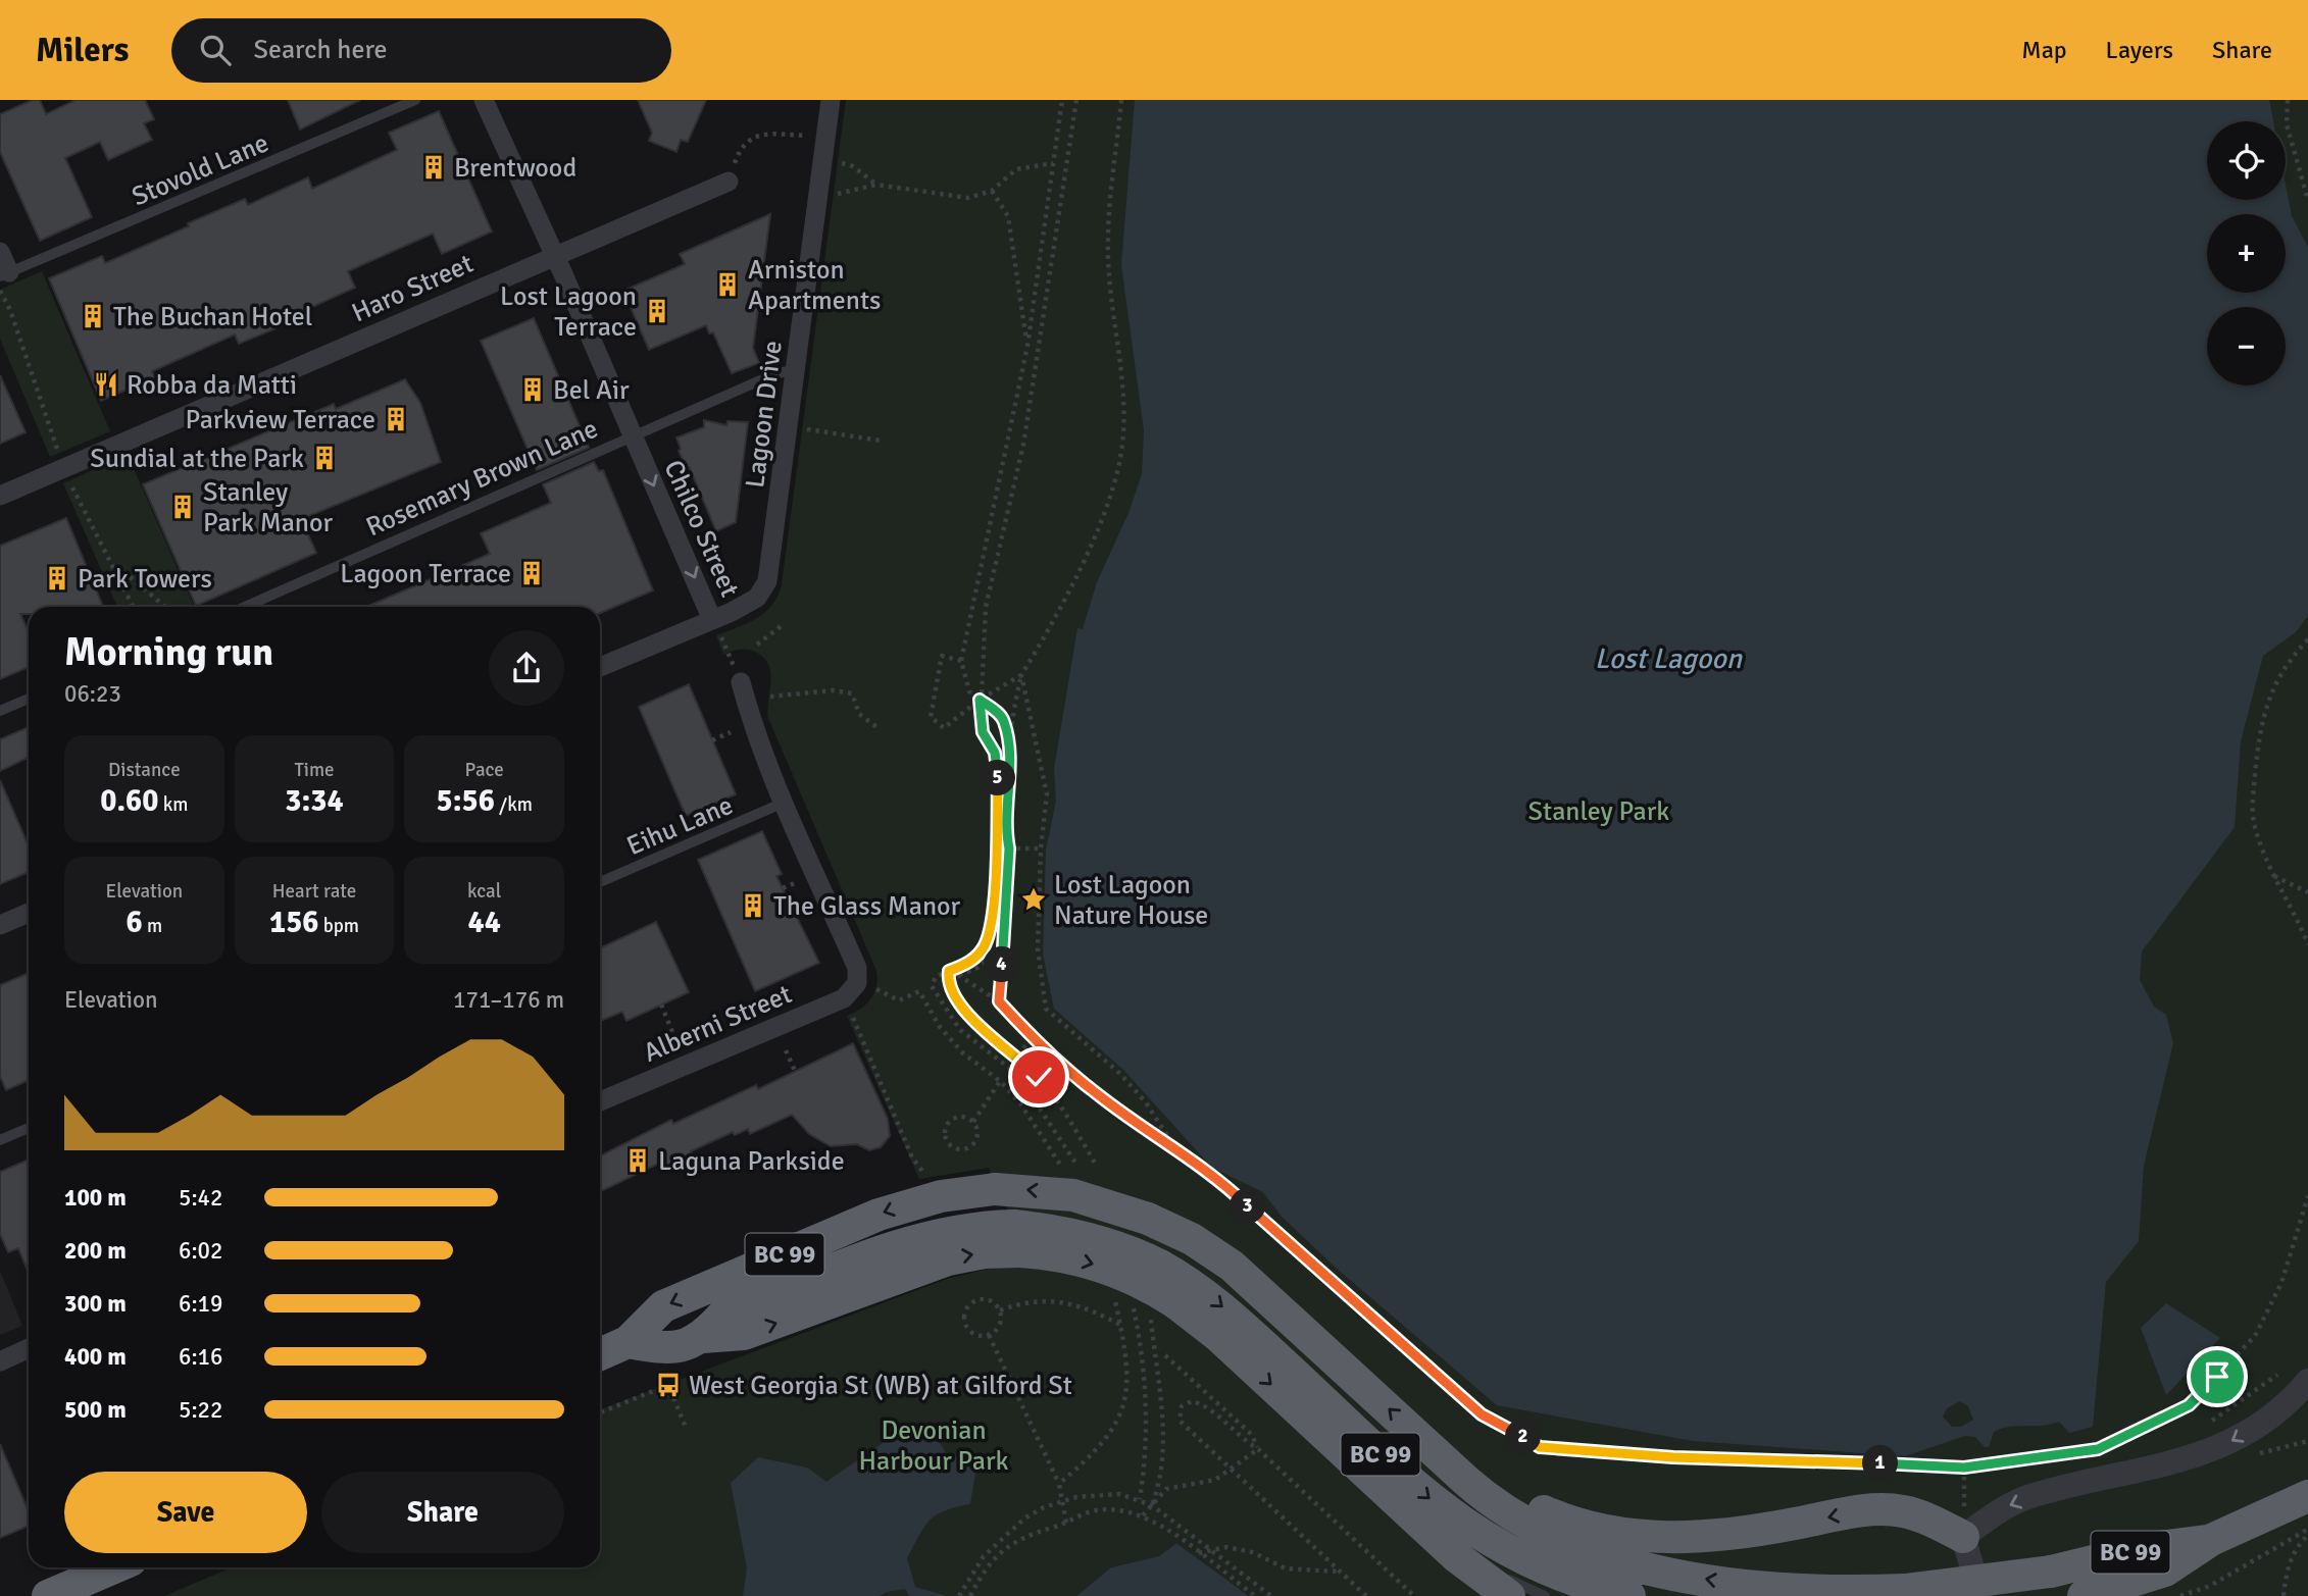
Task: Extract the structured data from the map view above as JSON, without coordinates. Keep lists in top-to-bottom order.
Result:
{
  "streets": {
    "highway": ["BC 99"],
    "street": [
      "Haro Street",
      "Lagoon Drive",
      "Chilco Street",
      "Alberni Street"
    ],
    "lane": ["Stovold Lane", "Rosemary Brown Lane", "Eihu Lane"]
  },
  "crossings": [
    ["Haro Street", "Chilco Street"],
    ["Lagoon Drive", "Rosemary Brown Lane"],
    ["Lagoon Drive", "Chilco Street"],
    ["Rosemary Brown Lane", "Chilco Street"],
    ["Eihu Lane", "Alberni Street"]
  ],
  "water": ["Lost Lagoon"],
  "parks": ["Stanley Park", "Devonian Harbour Park"],
  "places": {
    "building": [
      "Brentwood",
      "Arniston Apartments",
      "Lost Lagoon Terrace",
      "The Buchan Hotel",
      "Bel Air",
      "Parkview Terrace",
      "Sundial at the Park",
      "Stanley Park Manor",
      "Lagoon Terrace",
      "Park Towers",
      "The Glass Manor",
      "Laguna Parkside"
    ],
    "restaurant": ["Robba da Matti"],
    "place": ["Lost Lagoon Nature House"],
    "bus stop": ["West Georgia St (WB) at Gilford St"]
  },
  "page": {
    "header": "Milers",
    "search": "Search here",
    "nav": ["Map", "Layers", "Share"],
    "map_buttons": ["+", "−"],
    "heading": ["Morning run", "06:23"],
    "stats": [
      ["Distance", "0.60 km"],
      ["Time", "3:34"],
      ["Pace", "5:56 /km"],
      ["Elevation", "6 m"],
      ["Heart rate", "156 bpm"],
      ["kcal", "44"]
    ],
    "pins": [
      "5",
      "4",
      "3",
      "2",
      "1"
    ],
    "chart": ["Elevation", "171–176 m"],
    "list": [
      {
        "name": "100 m",
        "note": "5:42"
      },
      {
        "name": "200 m",
        "note": "6:02"
      },
      {
        "name": "300 m",
        "note": "6:19"
      },
      {
        "name": "400 m",
        "note": "6:16"
      },
      {
        "name": "500 m",
        "note": "5:22"
      }
    ],
    "buttons": ["Save", "Share"]
  }
}
